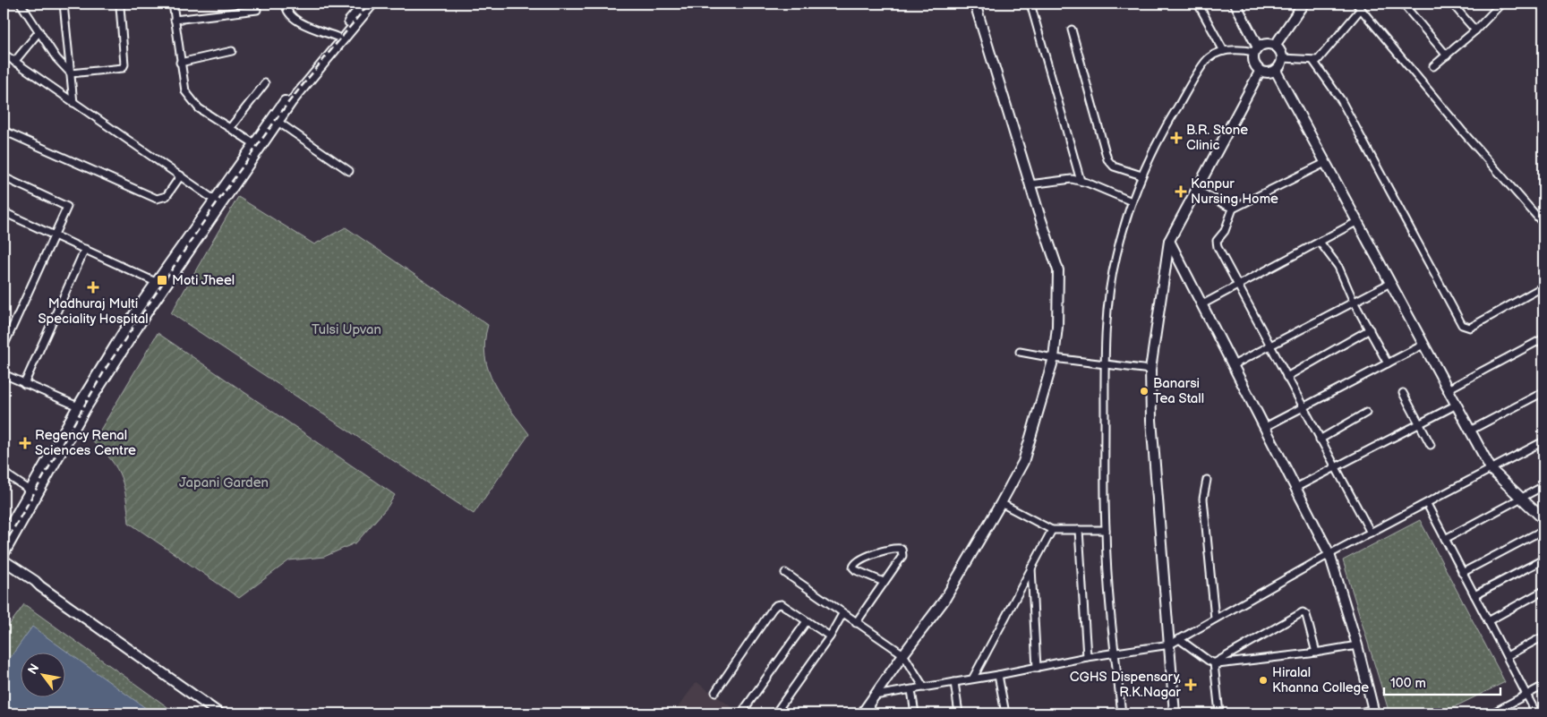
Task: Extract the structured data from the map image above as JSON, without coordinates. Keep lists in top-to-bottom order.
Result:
{
  "parks": ["Tulsi Upvan", "Japani Garden"],
  "places": {
    "health": [
      "B.R. Stone Clinic",
      "Kanpur Nursing Home",
      "Madhuraj Multi Speciality Hospital",
      "Regency Renal Sciences Centre",
      "CGHS Dispensary, R.K.Nagar"
    ],
    "transit": ["Moti Jheel"],
    "other": ["Banarsi Tea Stall", "Hiralal Khanna College"]
  },
  "scale_bar": "100 m",
  "north": "top left"
}
